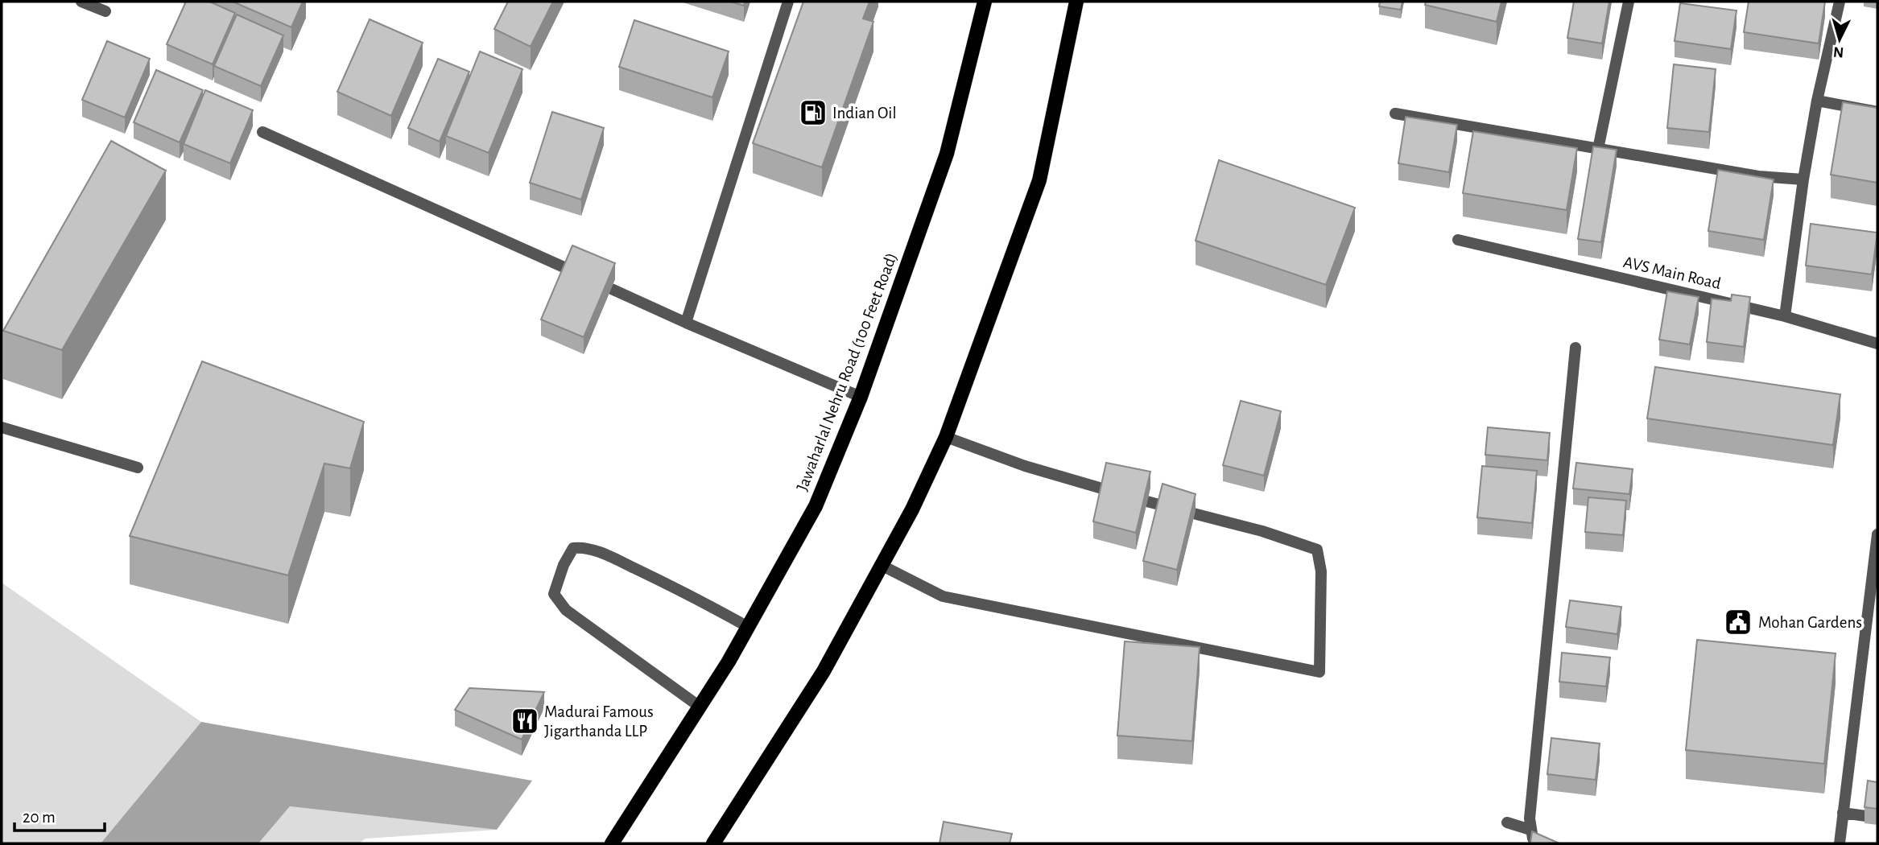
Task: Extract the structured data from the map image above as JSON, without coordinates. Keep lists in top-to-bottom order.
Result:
{
  "streets": {
    "main road": ["Jawaharlal Nehru Road (100 Feet Road)"],
    "street": ["AVS Main Road"]
  },
  "places": {
    "fuel station": ["Indian Oil"],
    "public building": ["Mohan Gardens"],
    "restaurant": ["Madurai Famous Jigarthanda LLP"]
  },
  "scale_bar": "20 m",
  "north": "bottom"
}
